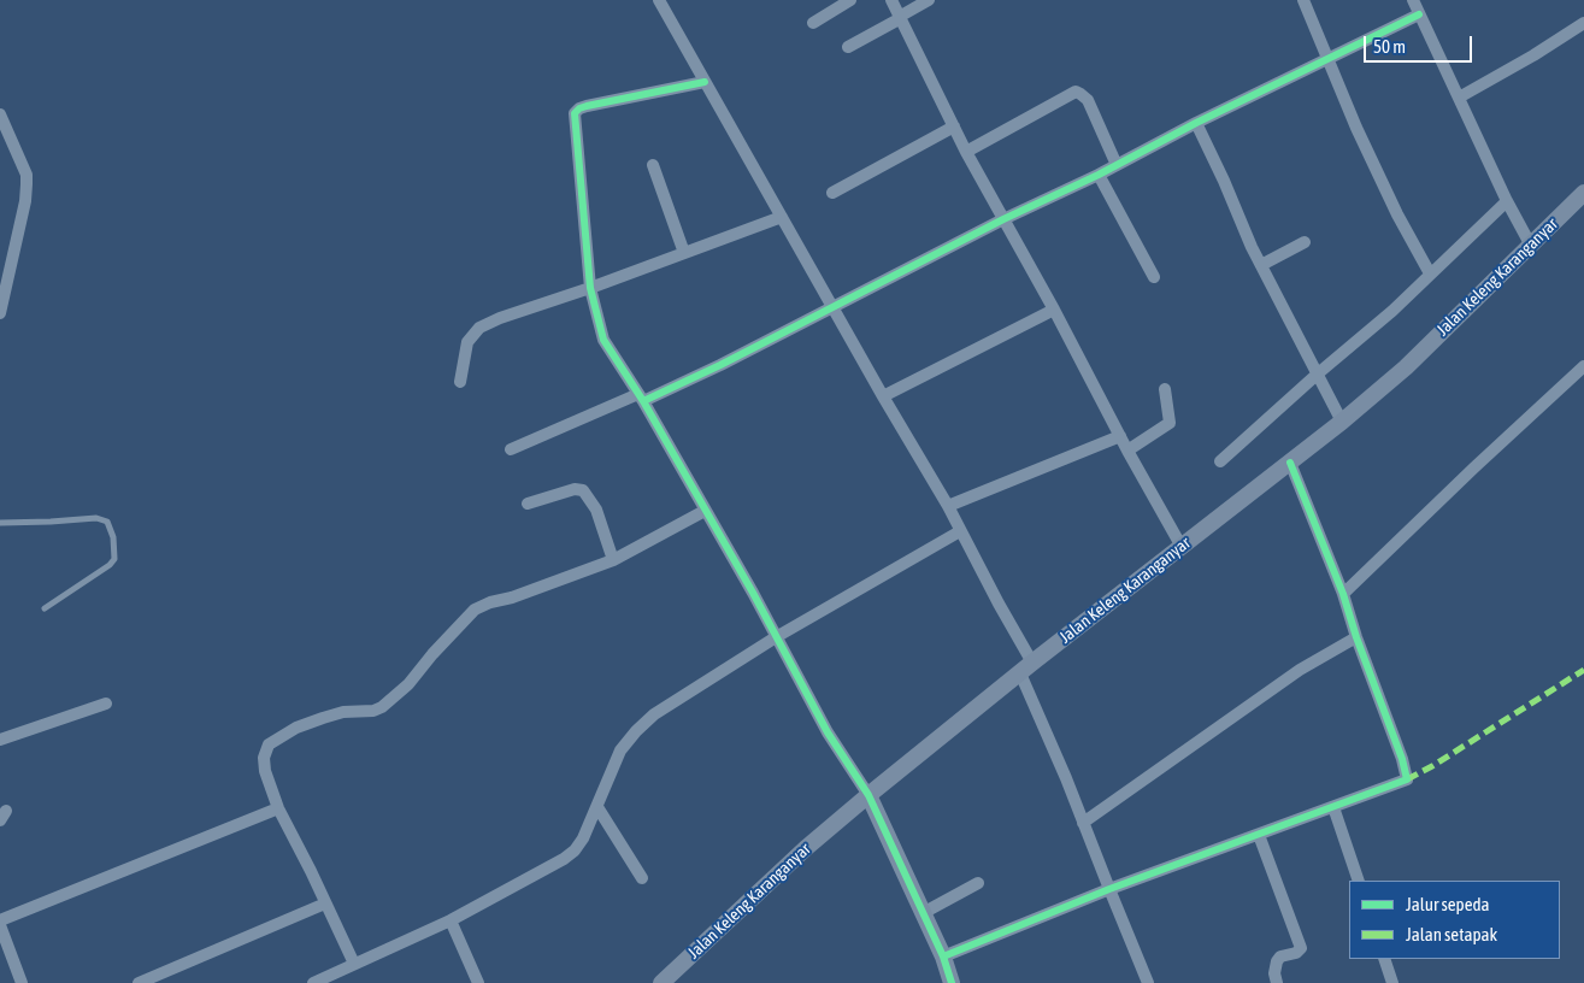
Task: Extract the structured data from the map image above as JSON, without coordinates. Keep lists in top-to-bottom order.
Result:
{
  "streets": {
    "main road": ["Jalan Keleng Karanganyar"]
  },
  "legend": ["Jalur sepeda", "Jalan setapak"],
  "scale_bar": "50 m"
}
